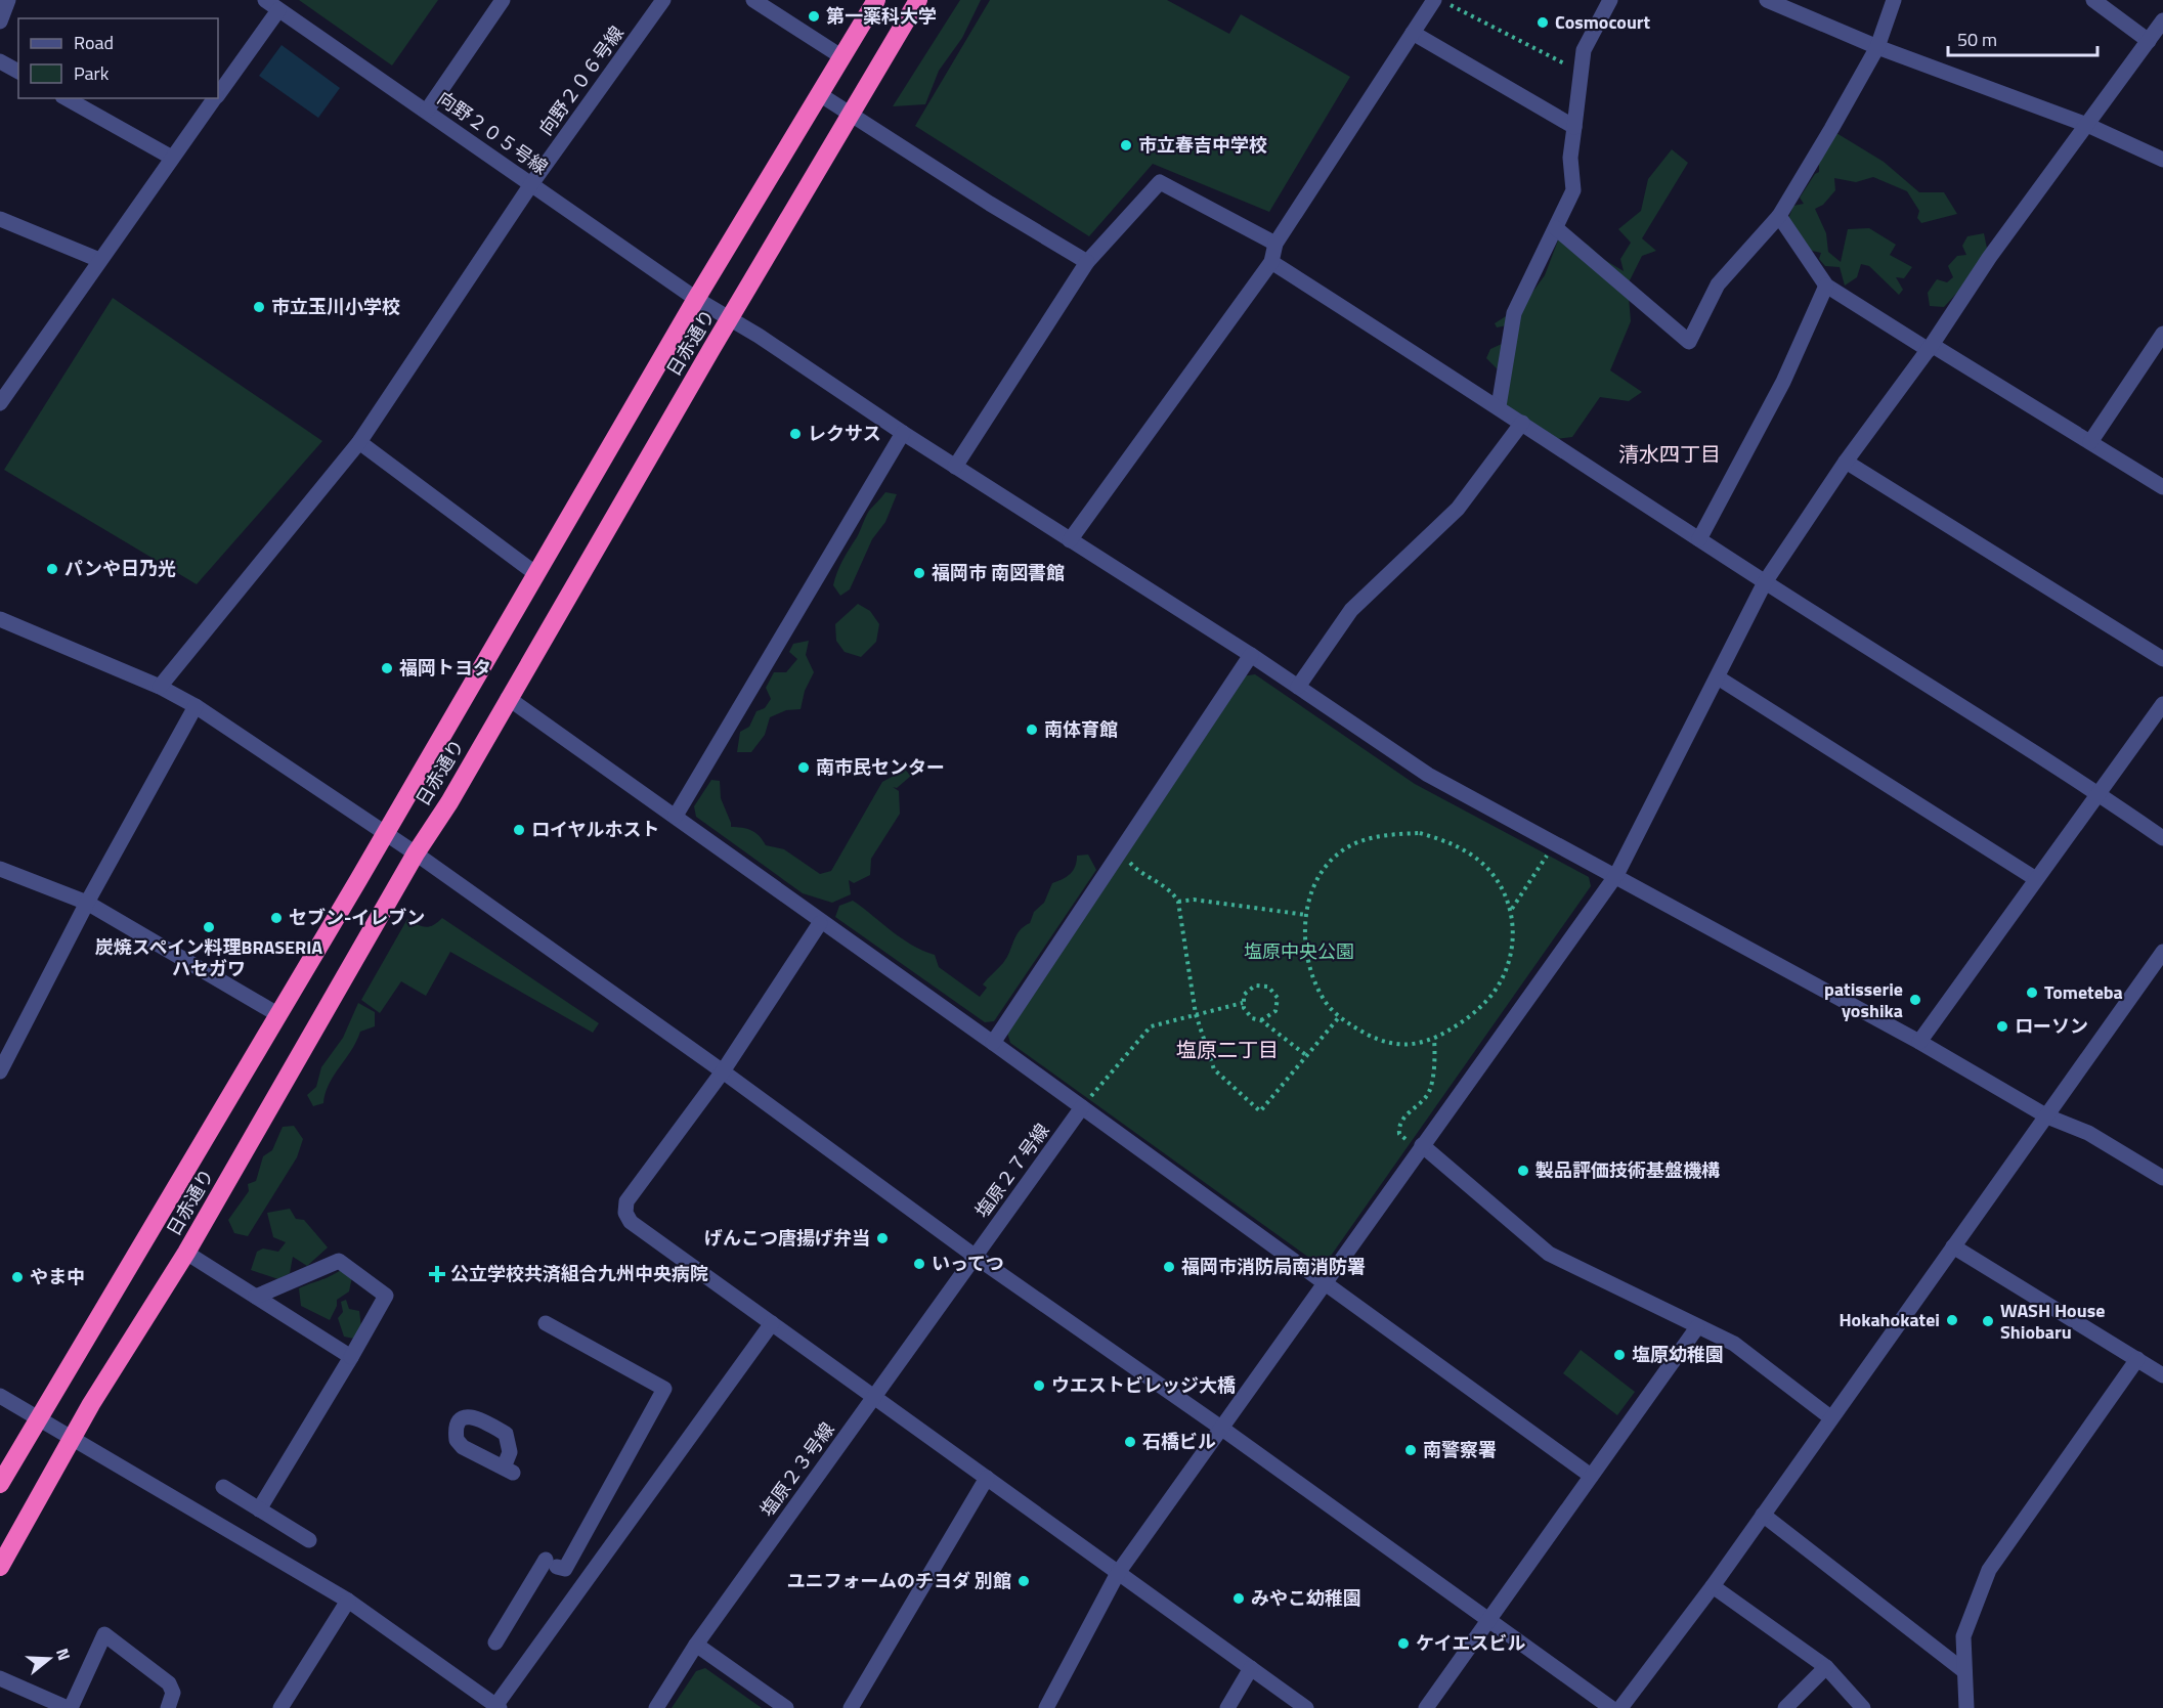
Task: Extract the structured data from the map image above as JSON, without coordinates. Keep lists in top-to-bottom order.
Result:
{
  "streets": {
    "highway": ["日赤通り"],
    "street": [
      "向野２０６号線",
      "向野２０５号線",
      "塩原２７号線",
      "塩原２３号線"
    ]
  },
  "crossings": [
    ["向野２０６号線", "向野２０５号線"],
    ["向野２０５号線", "日赤通り"],
    ["塩原２７号線", "塩原２３号線"]
  ],
  "districts": ["清水四丁目", "塩原二丁目"],
  "parks": ["塩原中央公園"],
  "places": {
    "other": [
      "第一薬科大学",
      "Cosmocourt",
      "市立春吉中学校",
      "市立玉川小学校",
      "レクサス",
      "パンや日乃光",
      "福岡市 南図書館",
      "福岡トヨタ",
      "南体育館",
      "南市民センター",
      "ロイヤルホスト",
      "セブン-イレブン",
      "炭焼スペイン料理BRASERIA ハセガワ",
      "Tometeba",
      "patisserie yoshika",
      "ローソン",
      "製品評価技術基盤機構",
      "げんこつ唐揚げ弁当",
      "いってつ",
      "福岡市消防局南消防署",
      "やま中",
      "Hokahokatei",
      "WASH House Shiobaru",
      "塩原幼稚園",
      "ウエストビレッジ大橋",
      "石橋ビル",
      "南警察署",
      "ユニフォームのチヨダ 別館",
      "みやこ幼稚園",
      "ケイエスビル"
    ],
    "health": ["公立学校共済組合九州中央病院"]
  },
  "legend": ["Road", "Park"],
  "scale_bar": "50 m",
  "north": "right"
}
